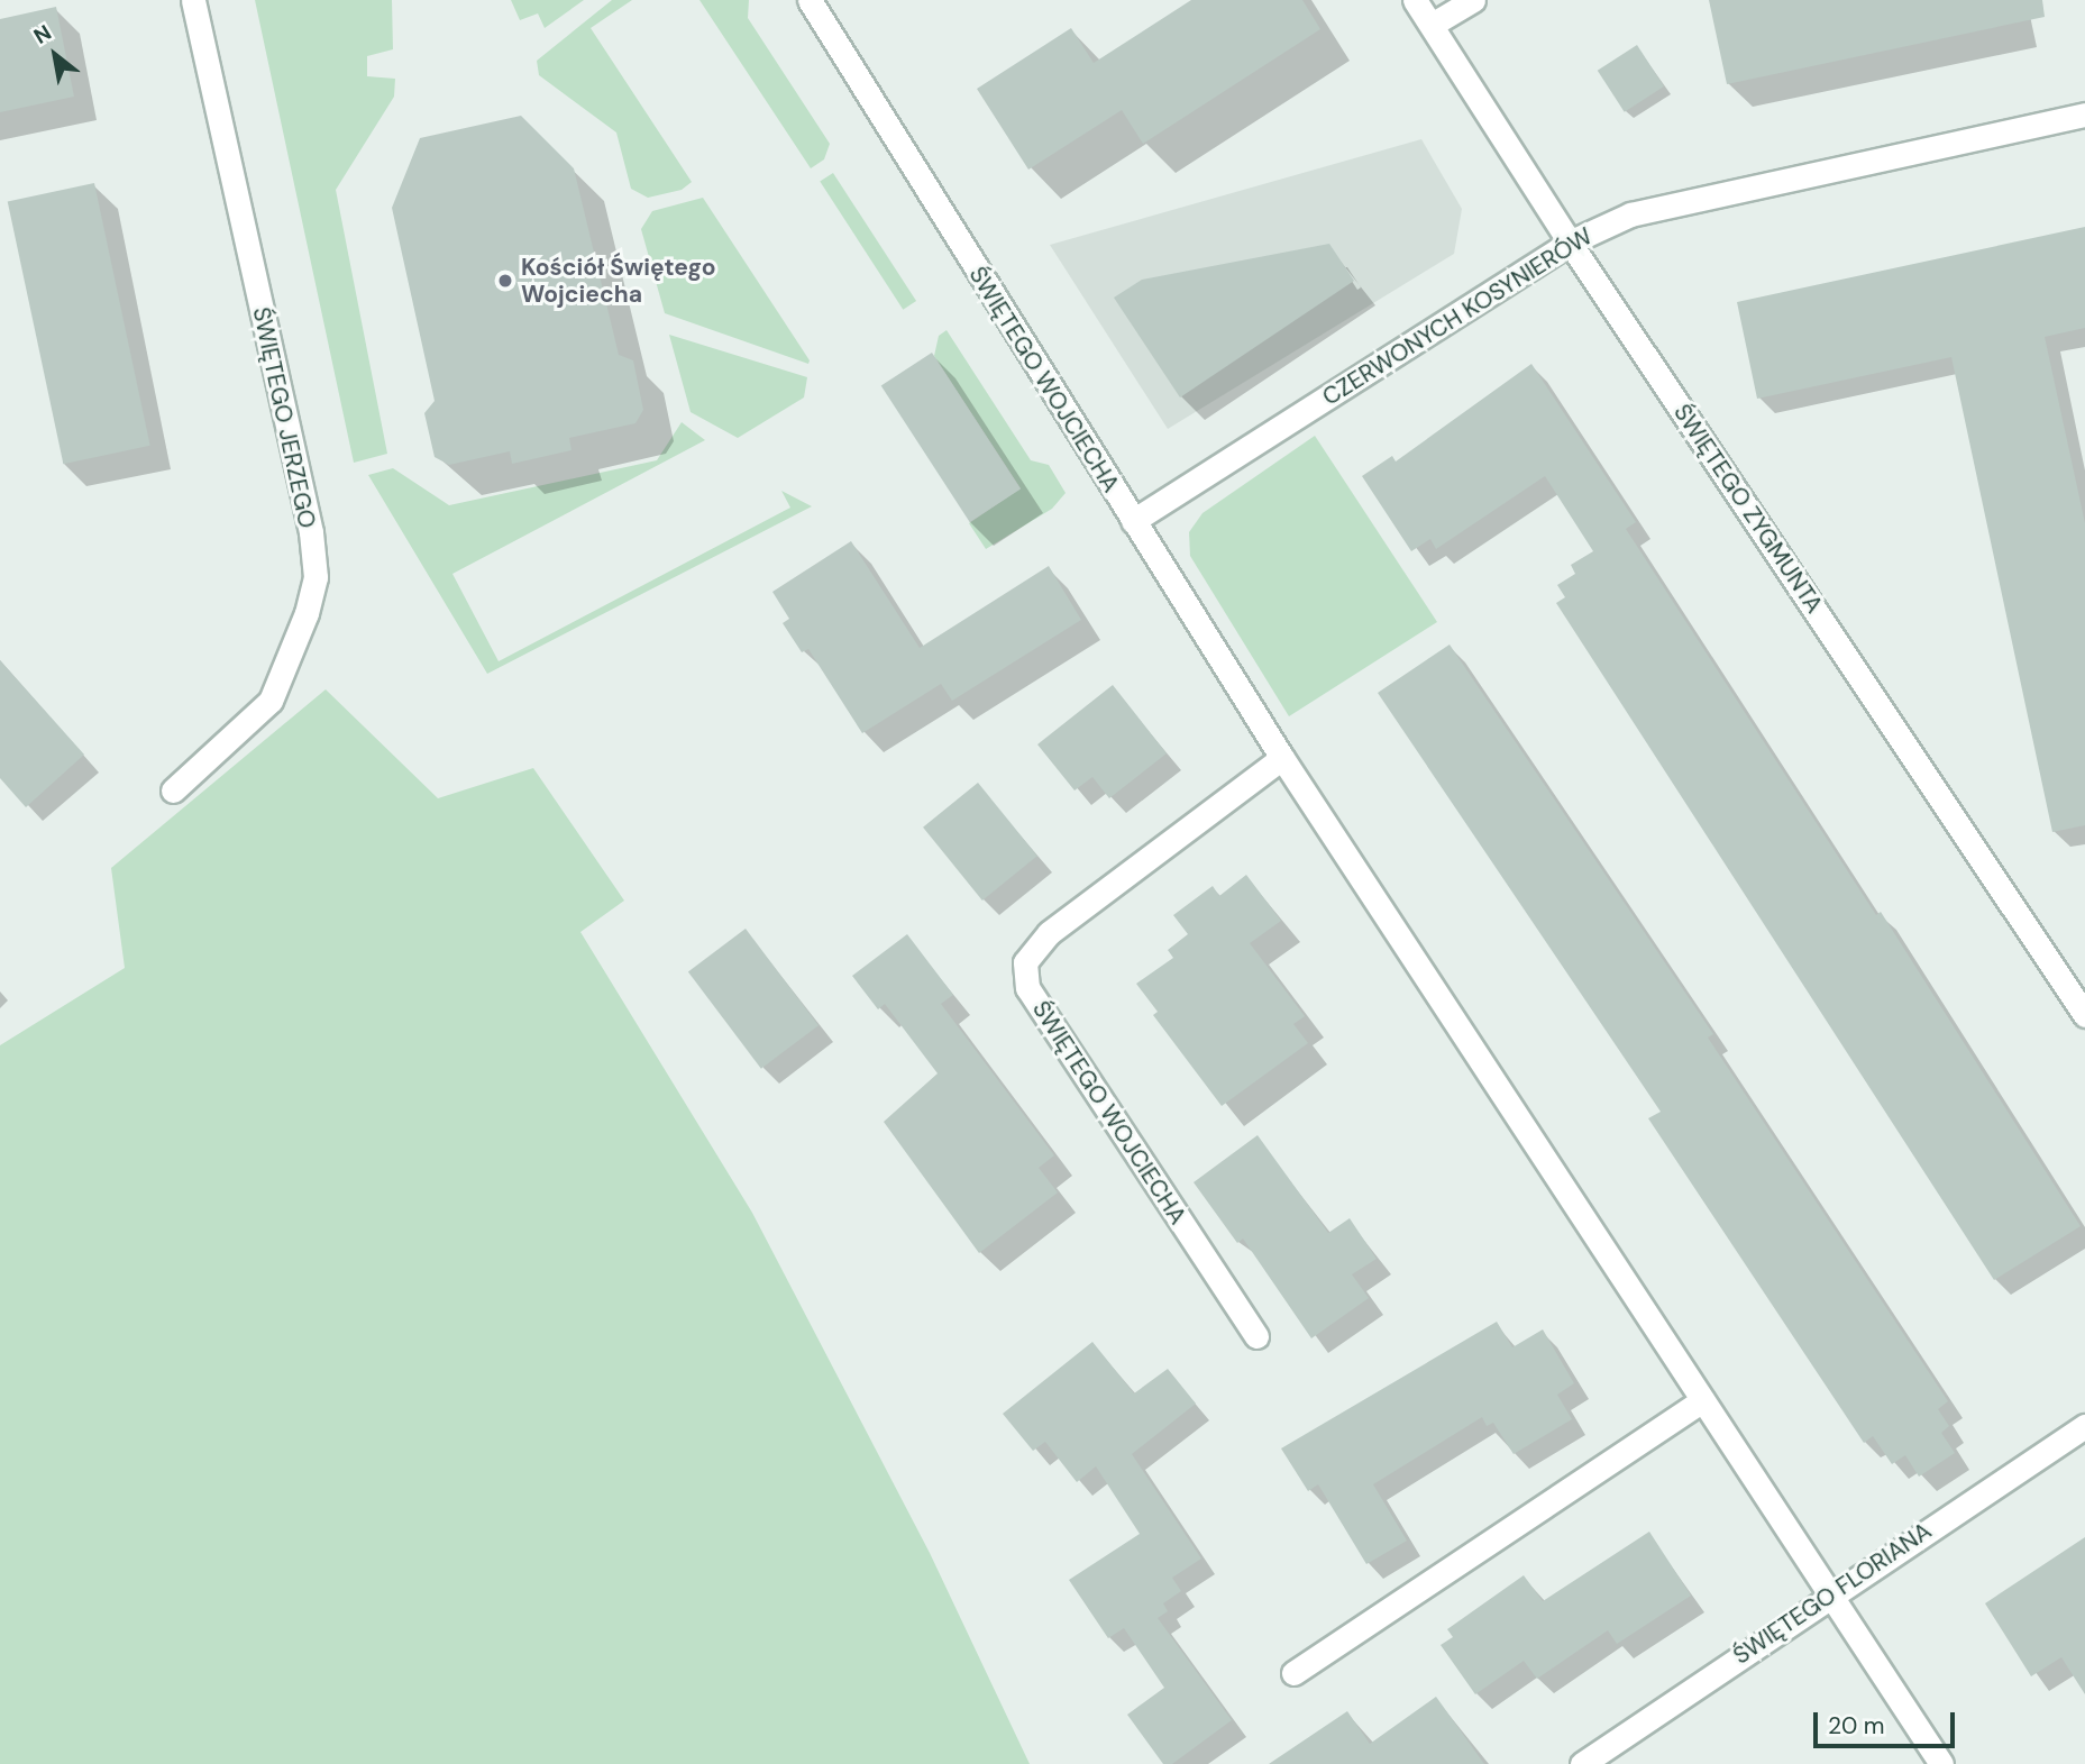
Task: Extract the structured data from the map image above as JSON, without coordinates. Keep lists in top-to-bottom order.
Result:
{
  "streets": {
    "street": [
      "CZERWONYCH KOSYNIERÓW",
      "ŚWIĘTEGO WOJCIECHA",
      "ŚWIĘTEGO JERZEGO",
      "ŚWIĘTEGO ZYGMUNTA",
      "ŚWIĘTEGO FLORIANA"
    ]
  },
  "crossings": [
    ["CZERWONYCH KOSYNIERÓW", "ŚWIĘTEGO WOJCIECHA"],
    ["CZERWONYCH KOSYNIERÓW", "ŚWIĘTEGO ZYGMUNTA"],
    ["ŚWIĘTEGO WOJCIECHA", "ŚWIĘTEGO FLORIANA"]
  ],
  "places": ["Kościół Świętego Wojciecha"],
  "scale_bar": "20 m",
  "north": "top left"
}
